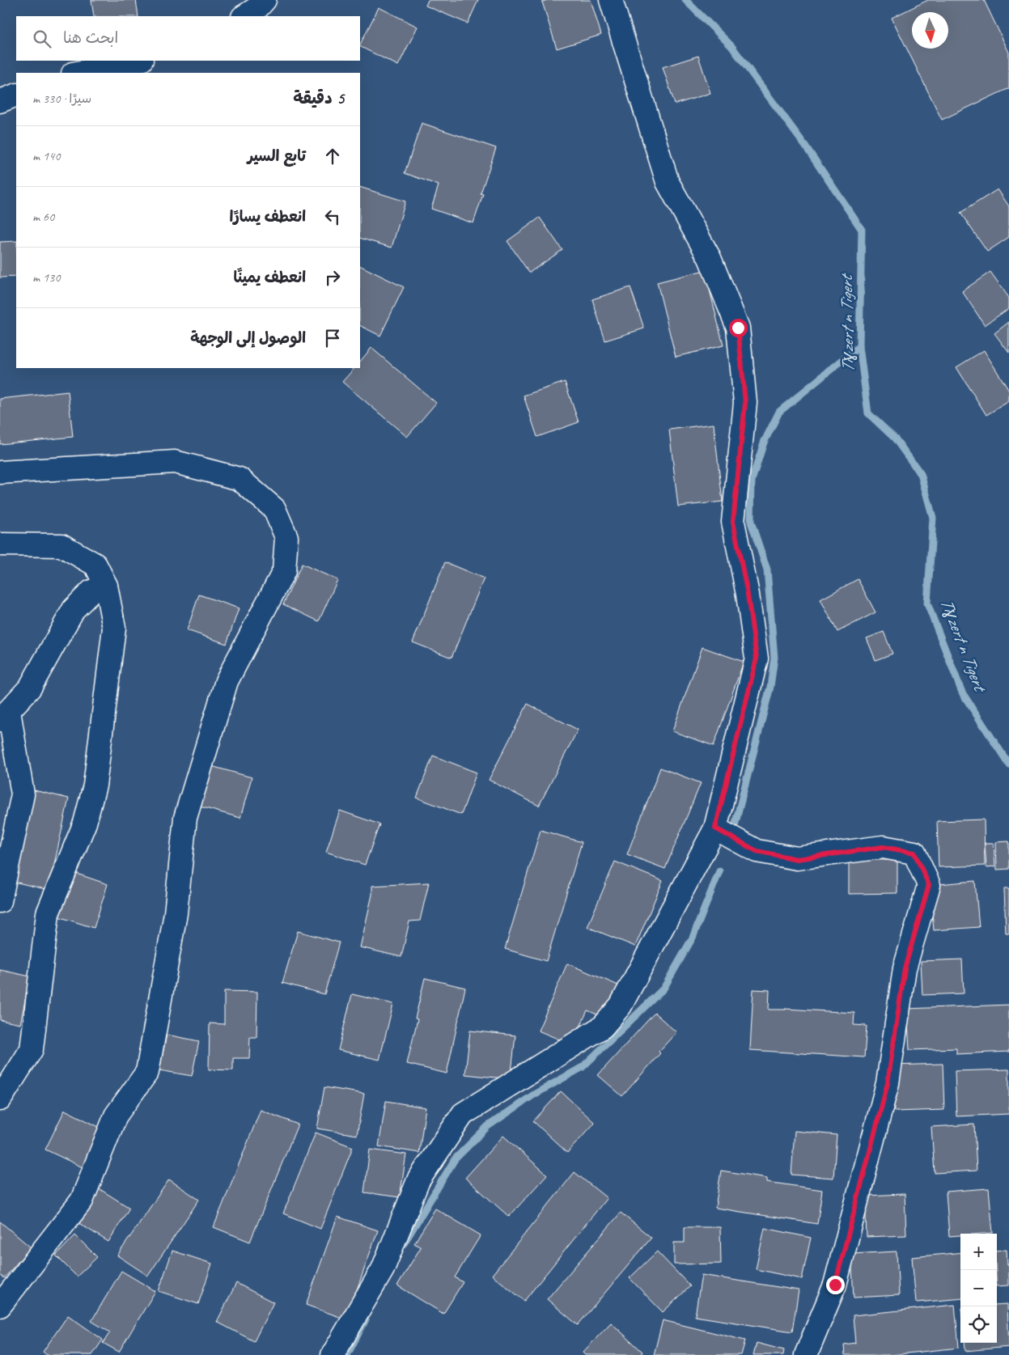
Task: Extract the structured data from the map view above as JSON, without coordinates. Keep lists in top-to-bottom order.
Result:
{
  "water": ["Tiɣzert n Tigert"],
  "north": "bottom",
  "page": {
    "search": "ابحث هنا",
    "heading": ["5 دقيقة", "سيرًا · 330 m"],
    "list": [
      ["تابع السير", "140 m"],
      ["انعطف يسارًا", "60 m"],
      ["انعطف يمينًا", "130 m"],
      "الوصول إلى الوجهة"
    ],
    "map_buttons": ["+", "−"]
  }
}
